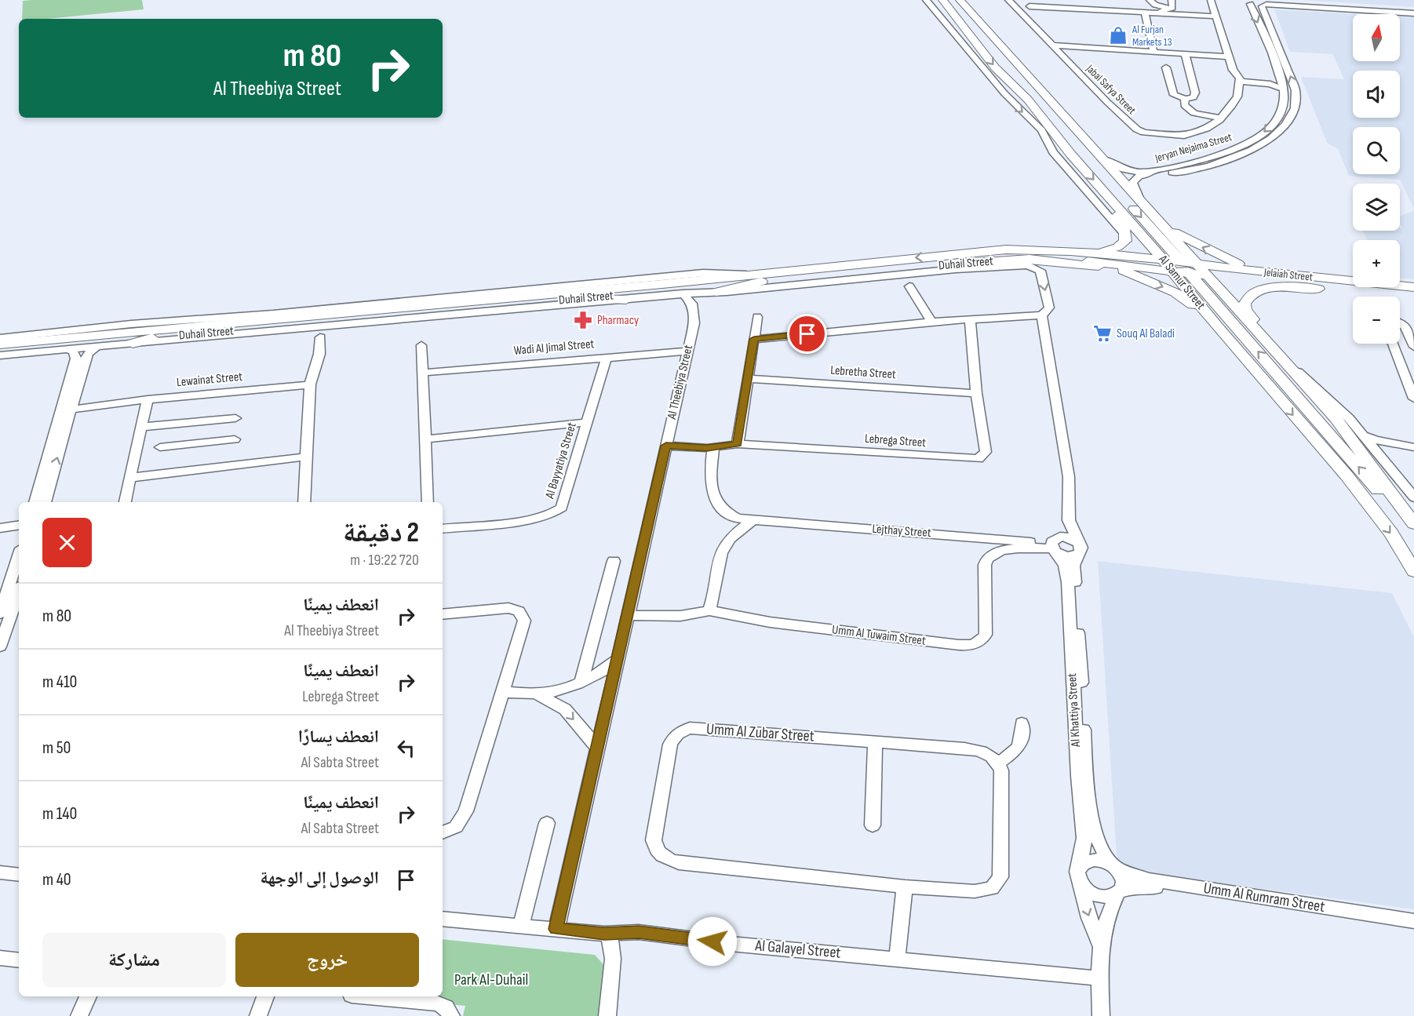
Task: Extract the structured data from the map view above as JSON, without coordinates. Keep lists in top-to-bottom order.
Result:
{
  "streets": {
    "main road": ["Duhail Street", "Jelaiah Street", "Al Samur Street"],
    "street": [
      "Jabal Safya Street",
      "Jeryan Nejaima Street",
      "Wadi Al Jimal Street",
      "Lebretha Street",
      "Lewainat Street",
      "Al Theebiya Street",
      "Lebrega Street",
      "Al Bayyatiya Street",
      "Lejthay Street",
      "Umm Al Tuwaim Street",
      "Al Khattiya Street",
      "Umm Al Zubar Street",
      "Umm Al Rumram Street",
      "Al Galayel Street"
    ]
  },
  "crossings": [
    ["Jeryan Nejaima Street", "Al Samur Street"],
    ["Duhail Street", "Jelaiah Street"],
    ["Duhail Street", "Al Samur Street"],
    ["Duhail Street", "Al Theebiya Street"],
    ["Duhail Street", "Al Khattiya Street"],
    ["Jelaiah Street", "Al Samur Street"],
    ["Wadi Al Jimal Street", "Al Theebiya Street"],
    ["Wadi Al Jimal Street", "Al Bayyatiya Street"],
    ["Lebretha Street", "Lebrega Street"],
    ["Al Theebiya Street", "Lebrega Street"],
    ["Al Theebiya Street", "Umm Al Tuwaim Street"],
    ["Al Theebiya Street", "Al Galayel Street"],
    ["Lebrega Street", "Lejthay Street"],
    ["Lejthay Street", "Umm Al Tuwaim Street"],
    ["Lejthay Street", "Al Khattiya Street"],
    ["Umm Al Tuwaim Street", "Al Khattiya Street"],
    ["Al Khattiya Street", "Umm Al Rumram Street"],
    ["Al Khattiya Street", "Al Galayel Street"]
  ],
  "parks": ["Park Al-Duhail"],
  "places": {
    "shop": ["Al Furjan Markets 13"],
    "pharmacy": ["Pharmacy"],
    "supermarket": ["Souq Al Baladi"]
  },
  "north": "top",
  "page": {
    "map_buttons": ["+", "−"],
    "turn": ["80 m", "Al Theebiya Street"],
    "heading": ["2 دقيقة", "720 m · 19:22"],
    "list": [
      {
        "name": "انعطف يمينًا",
        "note": "Al Theebiya Street",
        "value": "80 m"
      },
      {
        "name": "انعطف يمينًا",
        "note": "Lebrega Street",
        "value": "410 m"
      },
      {
        "name": "انعطف يسارًا",
        "note": "Al Sabta Street",
        "value": "50 m"
      },
      {
        "name": "انعطف يمينًا",
        "note": "Al Sabta Street",
        "value": "140 m"
      },
      {
        "name": "الوصول إلى الوجهة",
        "value": "40 m"
      }
    ],
    "buttons": ["خروج", "مشاركة"]
  }
}
